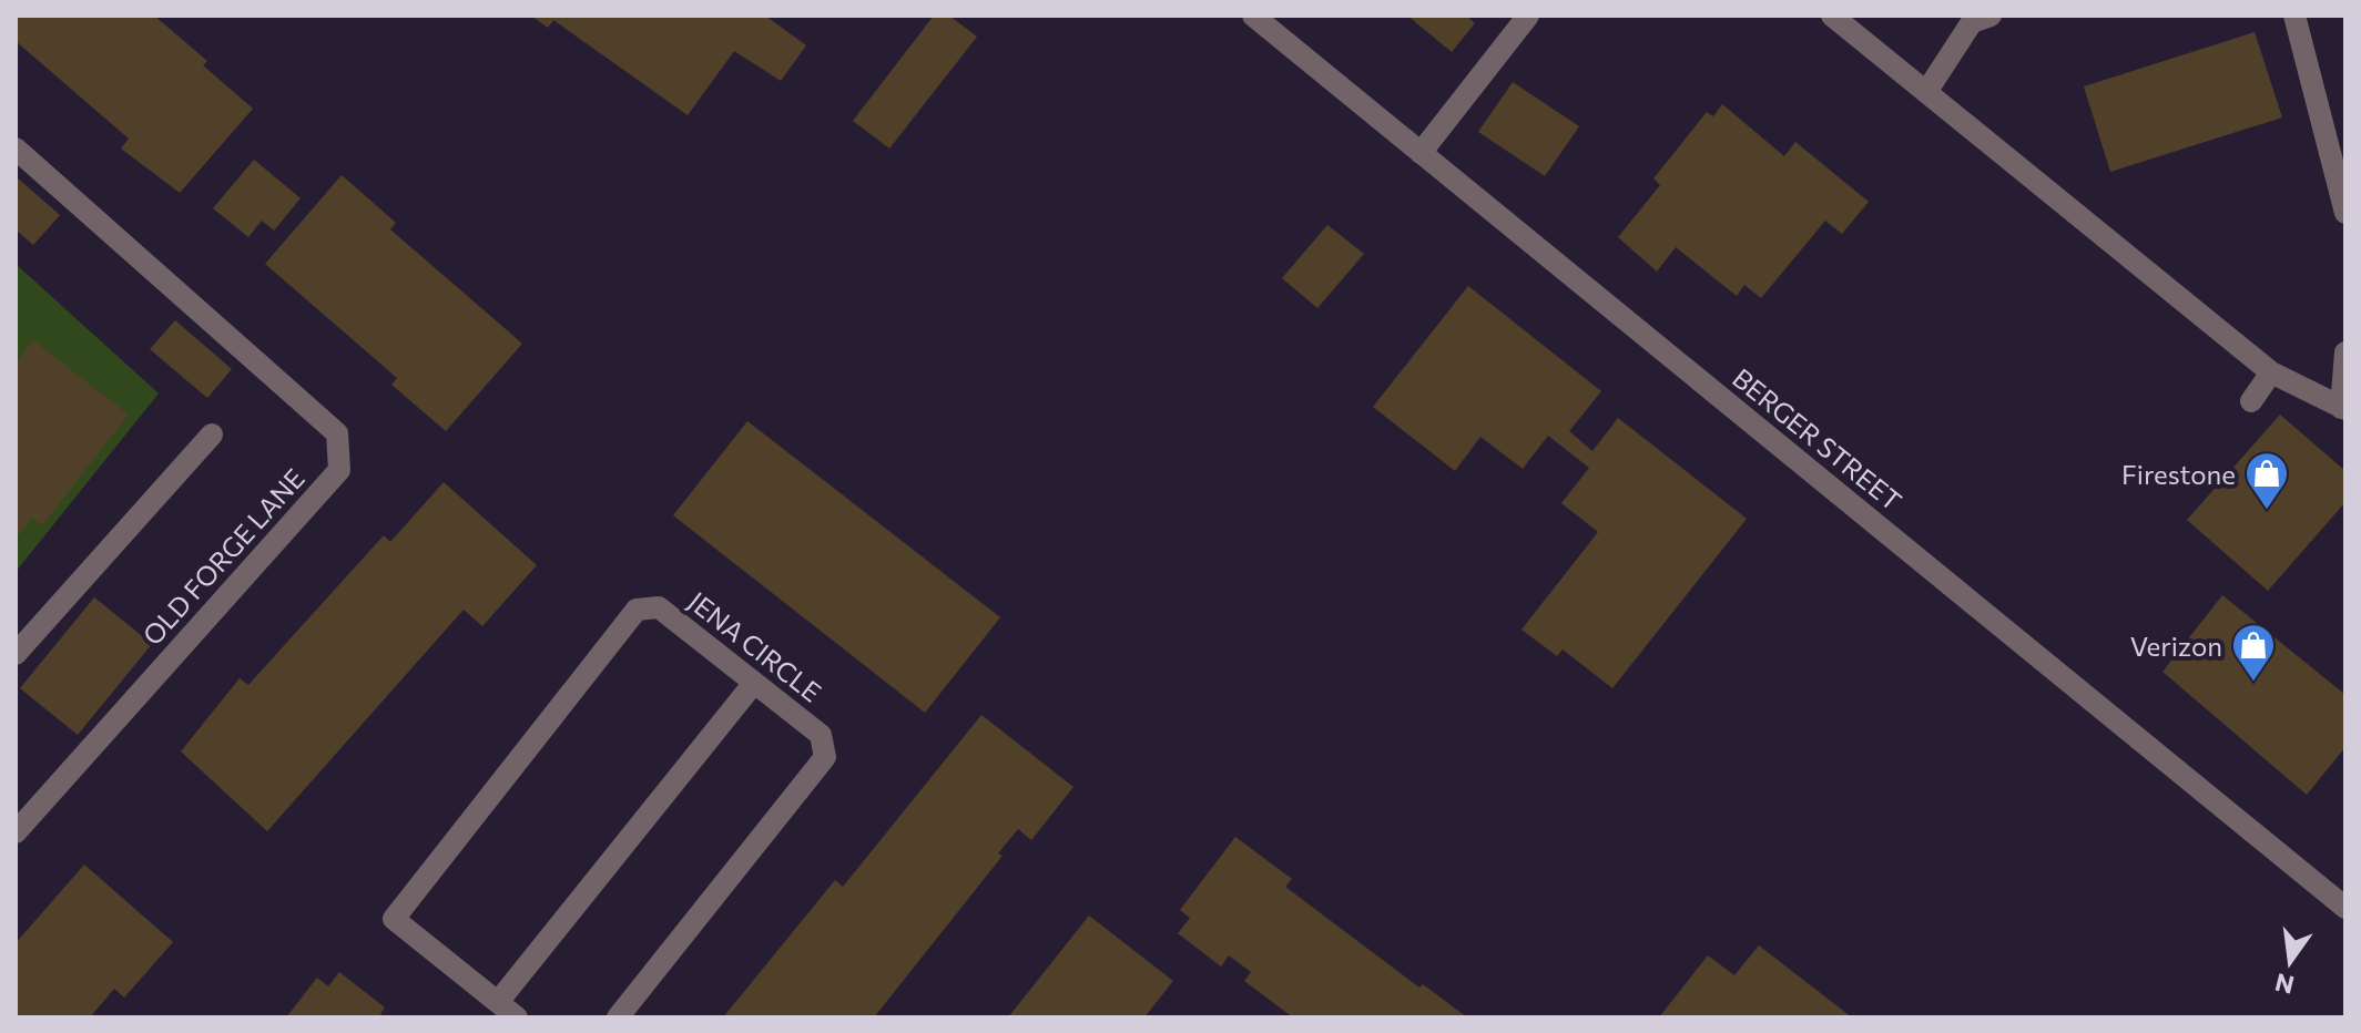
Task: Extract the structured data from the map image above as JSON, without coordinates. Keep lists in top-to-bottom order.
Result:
{
  "streets": {
    "street": ["BERGER STREET", "OLD FORGE LANE", "JENA CIRCLE"]
  },
  "places": {
    "shop": ["Firestone", "Verizon"]
  },
  "north": "bottom"
}
